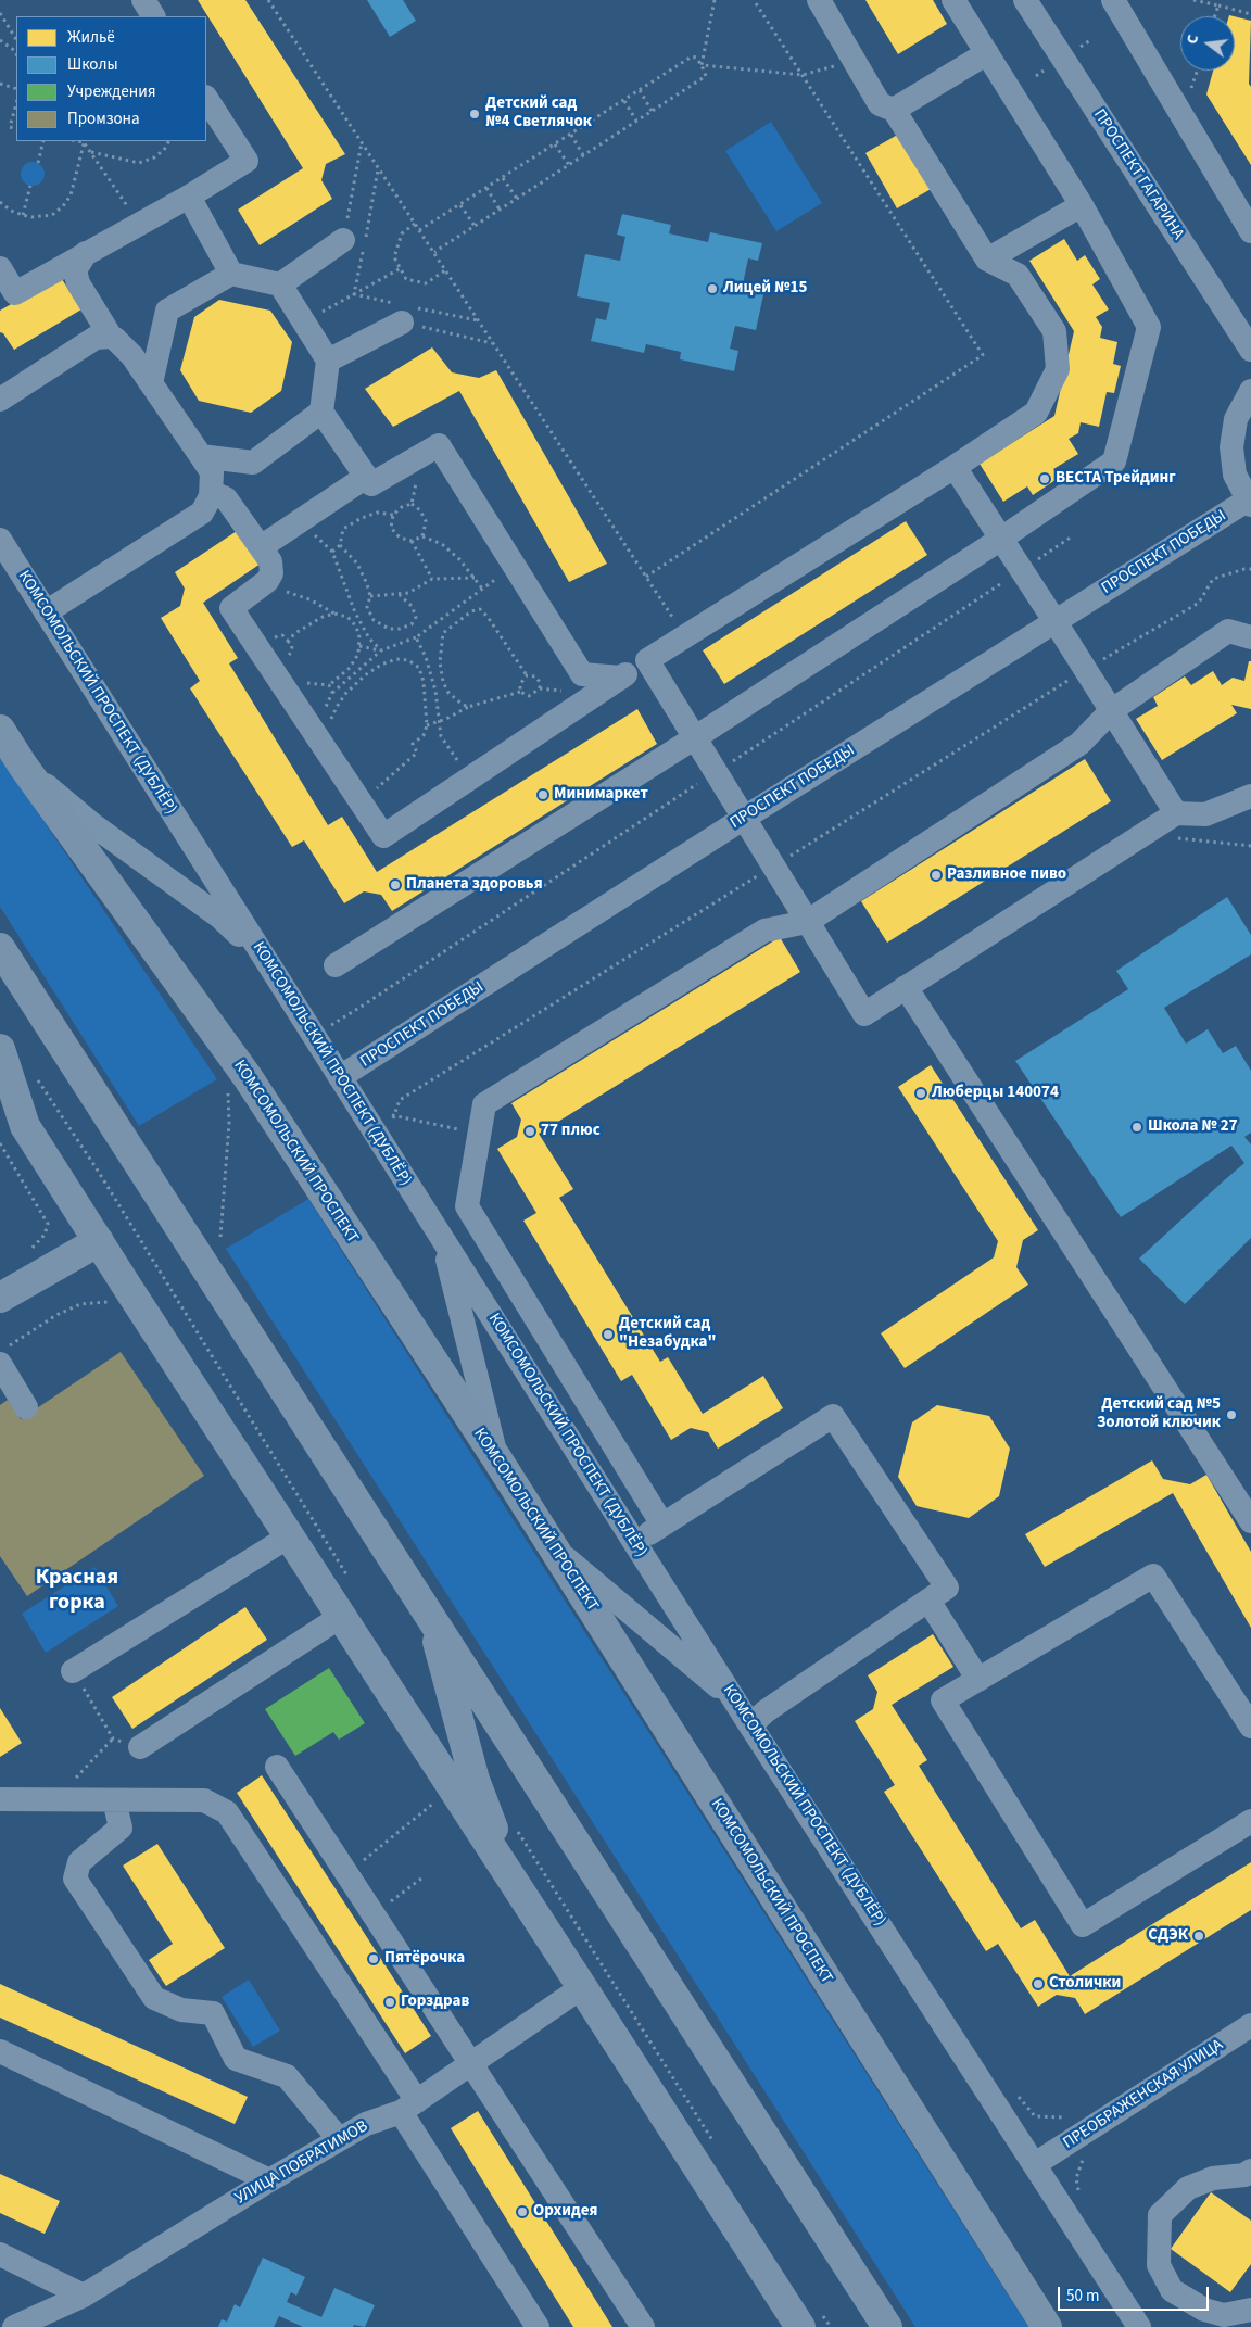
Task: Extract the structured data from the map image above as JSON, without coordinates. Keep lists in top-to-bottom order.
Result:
{
  "streets": {
    "main road": ["КОМСОМОЛЬСКИЙ ПРОСПЕКТ"],
    "street": [
      "ПРОСПЕКТ ГАГАРИНА",
      "ПРОСПЕКТ ПОБЕДЫ",
      "КОМСОМОЛЬСКИЙ ПРОСПЕКТ (ДУБЛЁР)",
      "ПРЕОБРАЖЕНСКАЯ УЛИЦА",
      "УЛИЦА ПОБРАТИМОВ"
    ]
  },
  "crossings": [
    ["ПРОСПЕКТ ПОБЕДЫ", "КОМСОМОЛЬСКИЙ ПРОСПЕКТ (ДУБЛЁР)"],
    ["КОМСОМОЛЬСКИЙ ПРОСПЕКТ (ДУБЛЁР)", "ПРЕОБРАЖЕНСКАЯ УЛИЦА"]
  ],
  "districts": ["Красная горка"],
  "places": [
    "Детский сад №4 Светлячок",
    "Лицей №15",
    "ВЕСТА Трейдинг",
    "Минимаркет",
    "Разливное пиво",
    "Планета здоровья",
    "Люберцы 140074",
    "Школа № 27",
    "77 плюс",
    "Детский сад \"Незабудка\"",
    "Детский сад №5 Золотой ключик",
    "СДЭК",
    "Пятёрочка",
    "Столички",
    "Горздрав",
    "Орхидея"
  ],
  "legend": [
    "Жильё",
    "Школы",
    "Учреждения",
    "Промзона"
  ],
  "scale_bar": "50 m",
  "north": "left"
}
